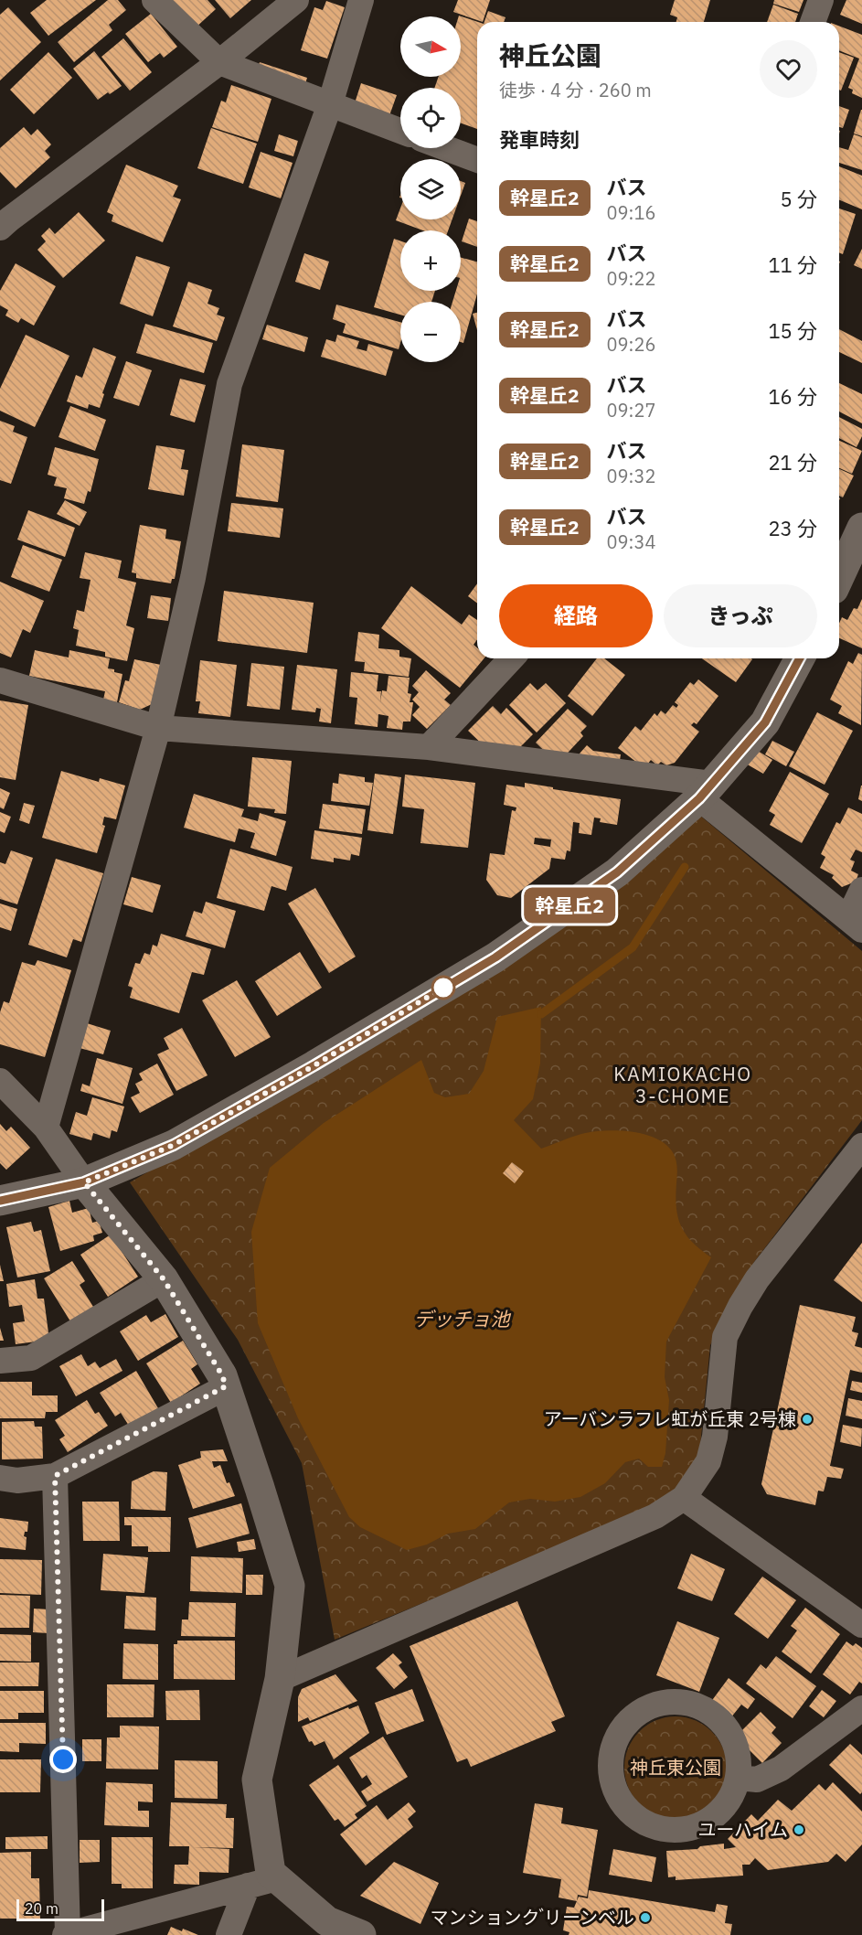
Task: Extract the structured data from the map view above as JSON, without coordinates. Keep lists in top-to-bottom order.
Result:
{
  "districts": ["KAMIOKACHO 3-CHOME"],
  "water": ["デッチョ池"],
  "parks": ["神丘東公園"],
  "places": ["アーバンラフレ虹が丘東 2号棟", "ユーハイム", "マンションク ゙リーンベル"],
  "lines": ["bus line 幹星丘2"],
  "scale_bar": "20 m",
  "north": "right",
  "page": {
    "on_map": "幹星丘2",
    "map_buttons": ["+", "−"],
    "heading": [
      ["神丘公園", "徒歩 · 4 分 · 260 m"],
      "発車時刻"
    ],
    "list": [
      {
        "mark": "幹星丘2",
        "name": "バス",
        "note": "09:16",
        "value": "5 分"
      },
      {
        "mark": "幹星丘2",
        "name": "バス",
        "note": "09:22",
        "value": "11 分"
      },
      {
        "mark": "幹星丘2",
        "name": "バス",
        "note": "09:26",
        "value": "15 分"
      },
      {
        "mark": "幹星丘2",
        "name": "バス",
        "note": "09:27",
        "value": "16 分"
      },
      {
        "mark": "幹星丘2",
        "name": "バス",
        "note": "09:32",
        "value": "21 分"
      },
      {
        "mark": "幹星丘2",
        "name": "バス",
        "note": "09:34",
        "value": "23 分"
      }
    ],
    "buttons": ["経路", "きっぷ"],
    "scale": "20 m"
  }
}
